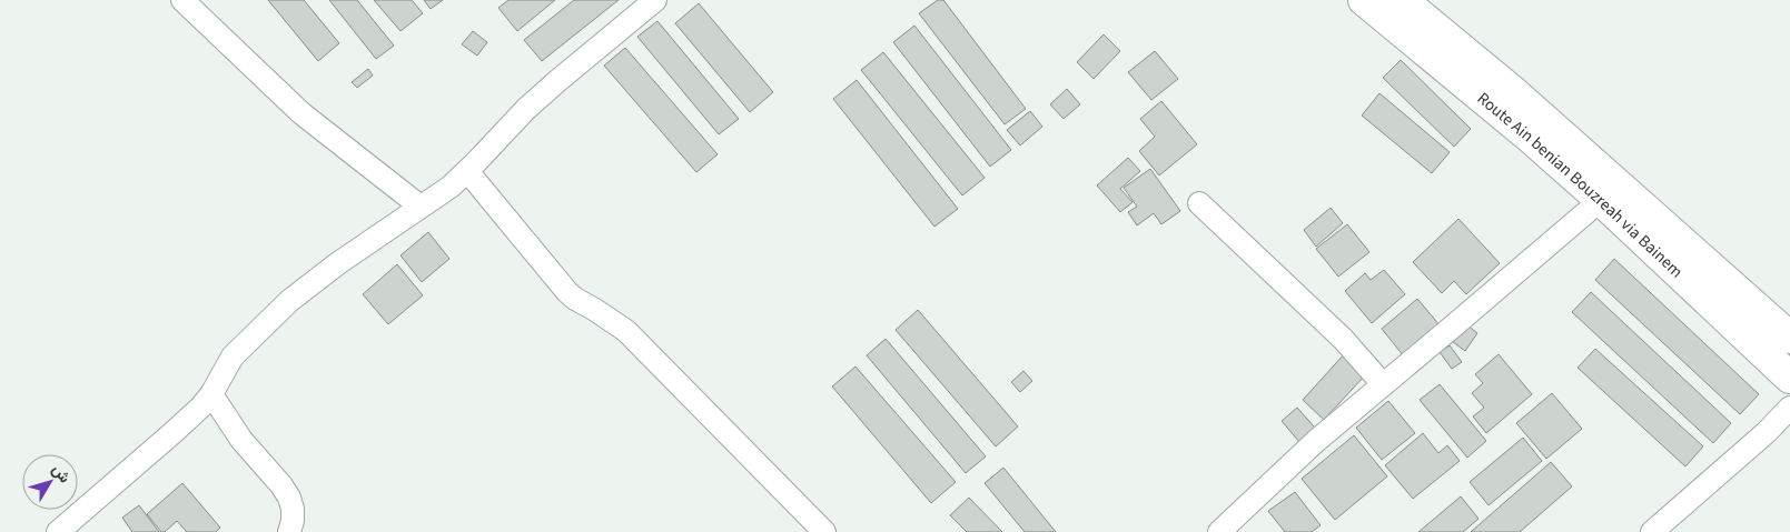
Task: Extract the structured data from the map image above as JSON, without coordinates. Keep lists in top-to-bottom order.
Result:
{
  "streets": {
    "main road": ["Route Ain benian Bouzreah via Bainem"]
  },
  "north": "top right"
}
